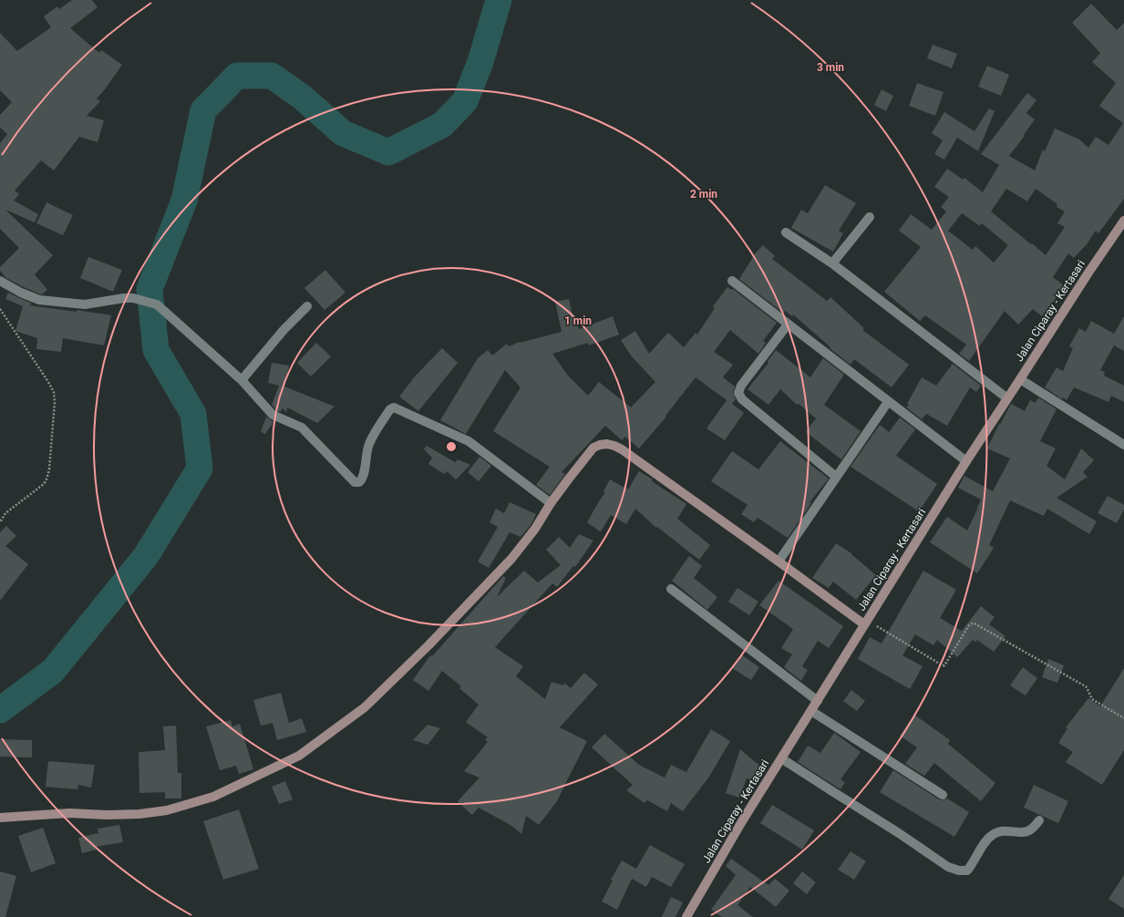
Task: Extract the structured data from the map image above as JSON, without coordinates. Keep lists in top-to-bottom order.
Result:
{
  "streets": {
    "street": ["Jalan Ciparay - Kertasari"]
  },
  "rings": ["3 min", "2 min", "1 min"]
}
